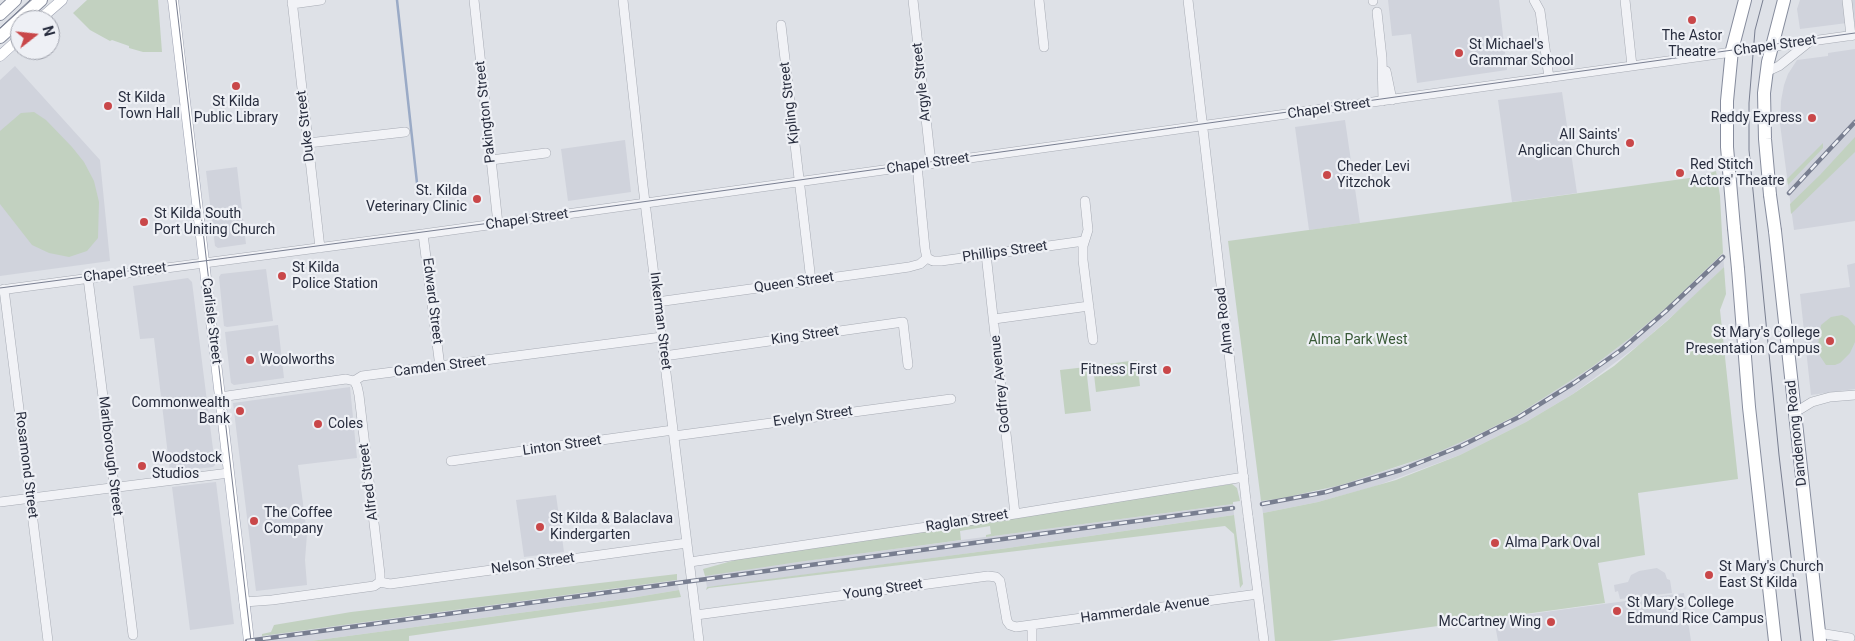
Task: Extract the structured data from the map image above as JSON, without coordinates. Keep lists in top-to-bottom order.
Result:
{
  "streets": {
    "highway": ["Dandenong Road"],
    "main road": ["Carlisle Street"],
    "street": [
      "Chapel Street",
      "Argyle Street",
      "Kipling Street",
      "Pakington Street",
      "Duke Street",
      "Phillips Street",
      "Queen Street",
      "Edward Street",
      "Inkerman Street",
      "Alma Road",
      "King Street",
      "Camden Street",
      "Godfrey Avenue",
      "Evelyn Street",
      "Linton Street",
      "Marlborough Street",
      "Rosamond Street",
      "Alfred Street",
      "Raglan Street",
      "Nelson Street",
      "Young Street",
      "Hammerdale Avenue"
    ]
  },
  "crossings": [
    ["Chapel Street", "Argyle Street"],
    ["Chapel Street", "Kipling Street"],
    ["Chapel Street", "Pakington Street"],
    ["Chapel Street", "Duke Street"],
    ["Chapel Street", "Edward Street"],
    ["Chapel Street", "Carlisle Street"],
    ["Chapel Street", "Inkerman Street"],
    ["Chapel Street", "Alma Road"],
    ["Chapel Street", "Dandenong Road"],
    ["Chapel Street", "Marlborough Street"],
    ["Chapel Street", "Rosamond Street"],
    ["Kipling Street", "Queen Street"],
    ["Phillips Street", "Queen Street"],
    ["Phillips Street", "Godfrey Avenue"],
    ["Queen Street", "Inkerman Street"],
    ["Edward Street", "Camden Street"],
    ["Carlisle Street", "Camden Street"],
    ["Carlisle Street", "Nelson Street"],
    ["Inkerman Street", "King Street"],
    ["Inkerman Street", "Camden Street"],
    ["Inkerman Street", "Evelyn Street"],
    ["Inkerman Street", "Linton Street"],
    ["Inkerman Street", "Raglan Street"],
    ["Inkerman Street", "Nelson Street"],
    ["Inkerman Street", "Young Street"],
    ["Alma Road", "Raglan Street"],
    ["Alma Road", "Hammerdale Avenue"],
    ["Camden Street", "Alfred Street"],
    ["Godfrey Avenue", "Raglan Street"],
    ["Evelyn Street", "Linton Street"],
    ["Alfred Street", "Nelson Street"],
    ["Young Street", "Hammerdale Avenue"]
  ],
  "parks": ["Alma Park West"],
  "places": [
    "The Astor Theatre",
    "St Michael's Grammar School",
    "St Kilda Public Library",
    "St Kilda Town Hall",
    "Reddy Express",
    "All Saints' Anglican Church",
    "Red Stitch Actors' Theatre",
    "Cheder Levi Yitzchok",
    "St. Kilda Veterinary Clinic",
    "St Kilda South Port Uniting Church",
    "St Kilda Police Station",
    "St Mary's College Presentation Campus",
    "Woolworths",
    "Fitness First",
    "Commonwealth Bank",
    "Coles",
    "Woodstock Studios",
    "The Coffee Company",
    "St Kilda & Balaclava Kindergarten",
    "Alma Park Oval",
    "St Mary's Church East St Kilda",
    "St Mary's College Edmund Rice Campus",
    "McCartney Wing"
  ],
  "north": "right"
}
